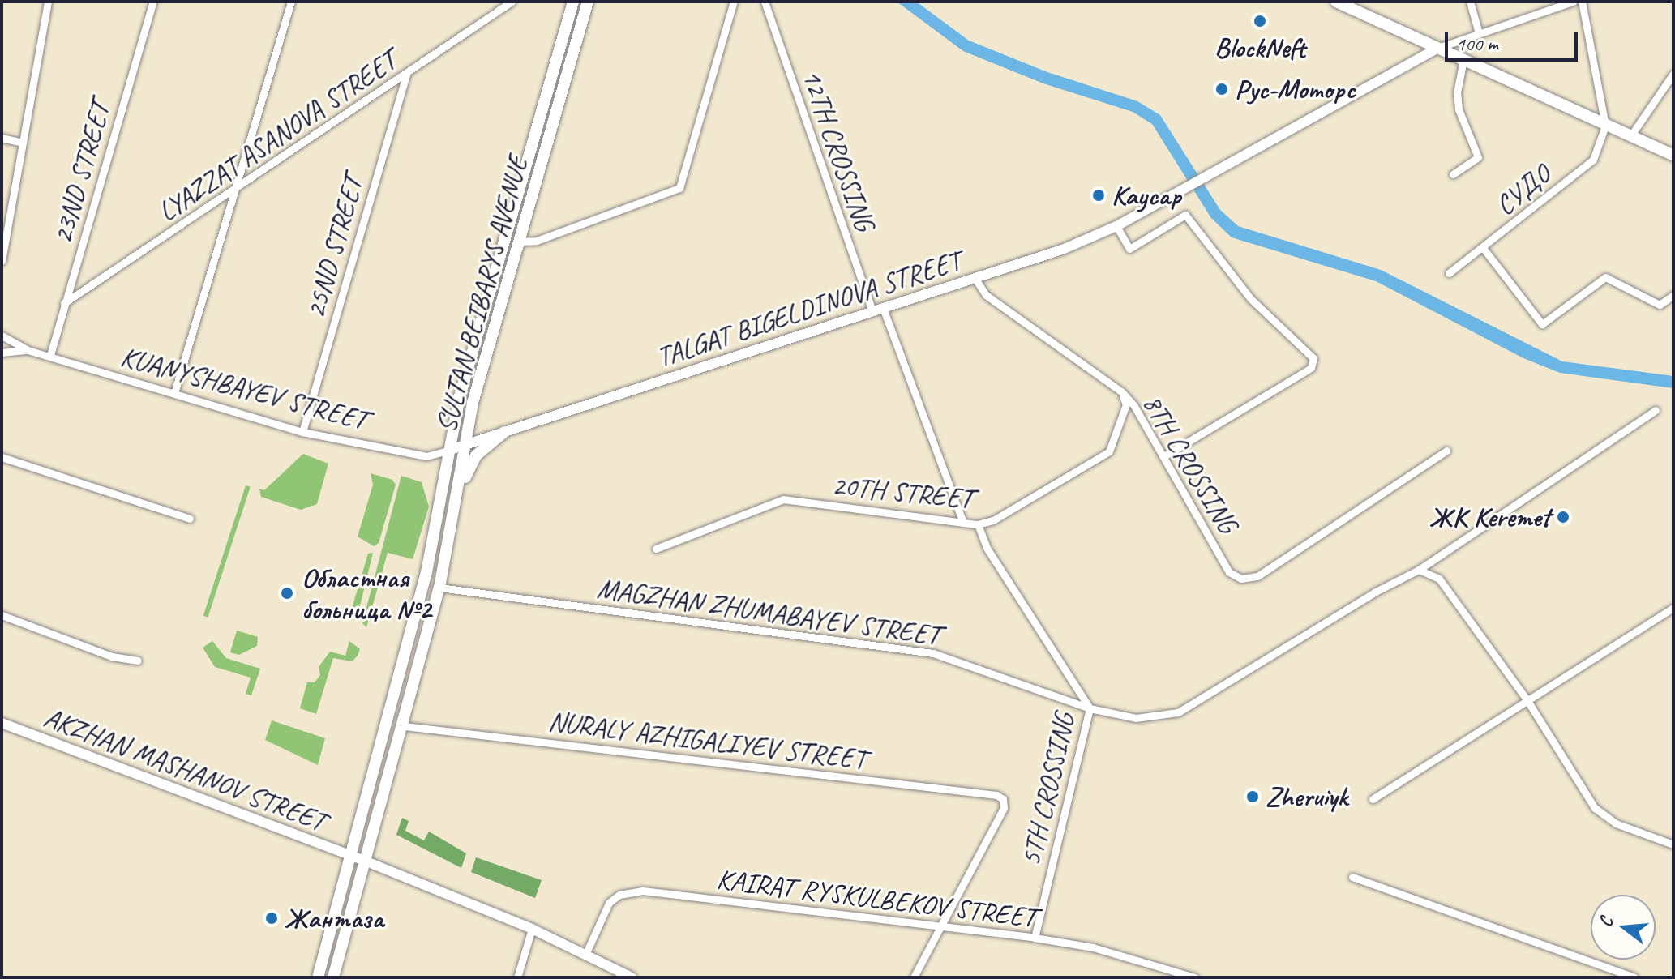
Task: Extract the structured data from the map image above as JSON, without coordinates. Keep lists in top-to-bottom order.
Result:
{
  "streets": {
    "main road": ["SULTAN BEIBARYS AVENUE"],
    "street": [
      "LYAZZAT ASANOVA STREET",
      "12TH CROSSING",
      "23ND STREET",
      "СУДО",
      "25ND STREET",
      "TALGAT BIGELDINOVA STREET",
      "KUANYSHBAYEV STREET",
      "8TH CROSSING",
      "20TH STREET",
      "MAGZHAN ZHUMABAYEV STREET",
      "NURALY AZHIGALIYEV STREET",
      "AKZHAN MASHANOV STREET",
      "5TH CROSSING",
      "KAIRAT RYSKULBEKOV STREET"
    ]
  },
  "crossings": [
    ["LYAZZAT ASANOVA STREET", "23ND STREET"],
    ["LYAZZAT ASANOVA STREET", "25ND STREET"],
    ["12TH CROSSING", "TALGAT BIGELDINOVA STREET"],
    ["12TH CROSSING", "20TH STREET"],
    ["23ND STREET", "KUANYSHBAYEV STREET"],
    ["25ND STREET", "KUANYSHBAYEV STREET"],
    ["SULTAN BEIBARYS AVENUE", "TALGAT BIGELDINOVA STREET"],
    ["SULTAN BEIBARYS AVENUE", "KUANYSHBAYEV STREET"],
    ["SULTAN BEIBARYS AVENUE", "MAGZHAN ZHUMABAYEV STREET"],
    ["SULTAN BEIBARYS AVENUE", "NURALY AZHIGALIYEV STREET"],
    ["SULTAN BEIBARYS AVENUE", "AKZHAN MASHANOV STREET"],
    ["TALGAT BIGELDINOVA STREET", "KUANYSHBAYEV STREET"],
    ["TALGAT BIGELDINOVA STREET", "8TH CROSSING"],
    ["8TH CROSSING", "20TH STREET"],
    ["20TH STREET", "5TH CROSSING"],
    ["MAGZHAN ZHUMABAYEV STREET", "5TH CROSSING"],
    ["NURALY AZHIGALIYEV STREET", "5TH CROSSING"],
    ["AKZHAN MASHANOV STREET", "KAIRAT RYSKULBEKOV STREET"],
    ["5TH CROSSING", "KAIRAT RYSKULBEKOV STREET"]
  ],
  "places": [
    "BlockNeft",
    "Рус-Моторс",
    "Каусар",
    "ЖК Keremet",
    "Областная больница №2",
    "Zheruiyk",
    "Жантаза"
  ],
  "scale_bar": "100 m",
  "north": "left"
}
